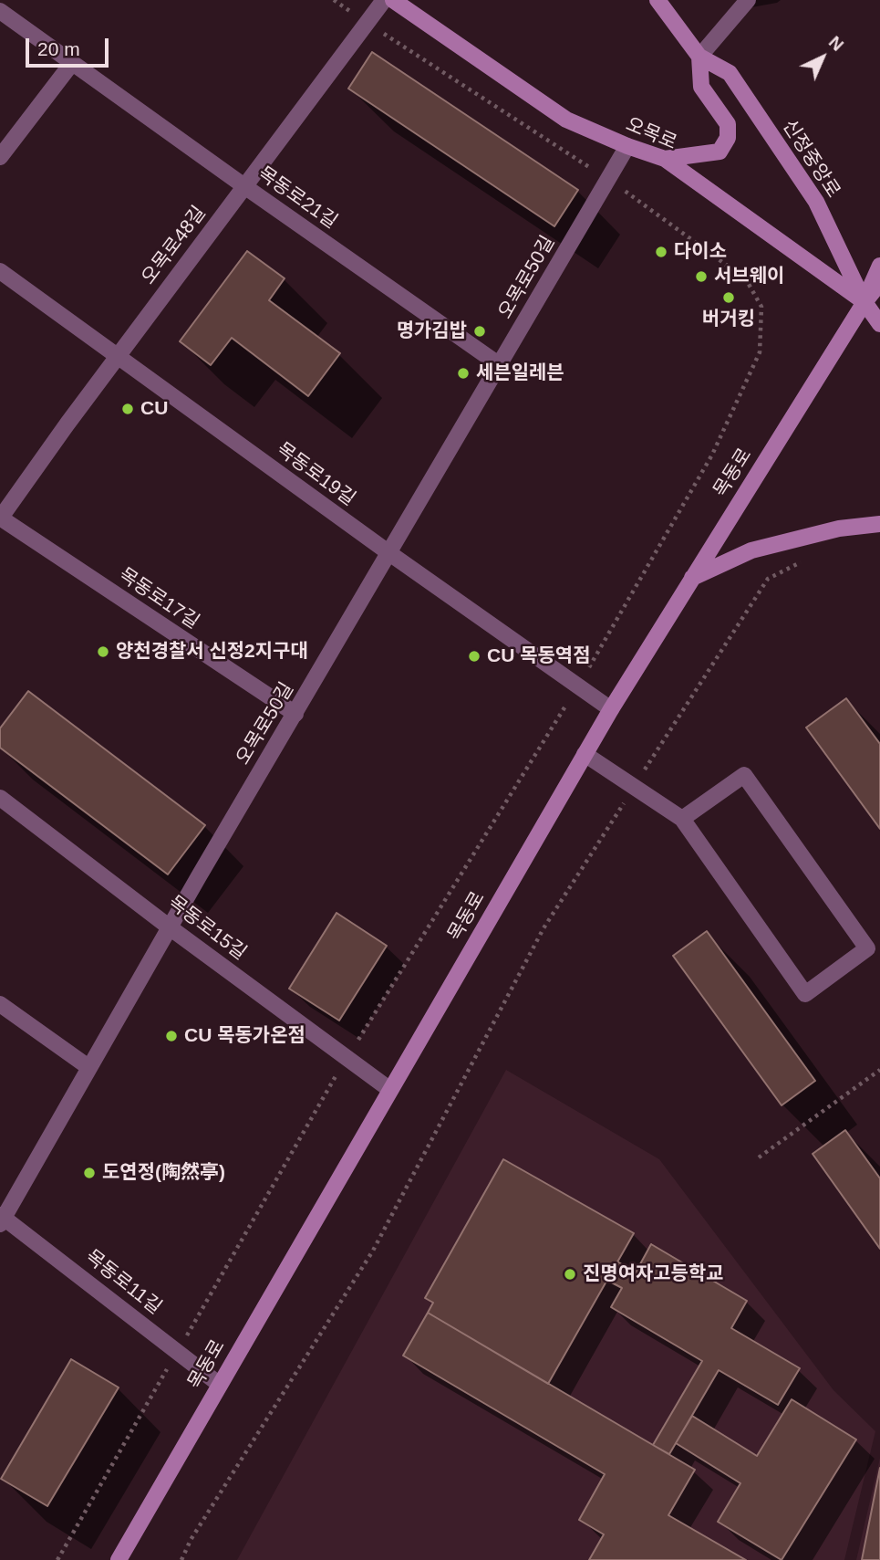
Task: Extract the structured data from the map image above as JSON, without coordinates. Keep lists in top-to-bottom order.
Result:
{
  "streets": {
    "main road": ["오목로", "신정중앙로", "목동로"],
    "street": [
      "목동로21길",
      "오목로48길",
      "오목로50길",
      "목동로19길",
      "목동로17길",
      "목동로15길",
      "목동로11길"
    ]
  },
  "crossings": [
    ["오목로", "신정중앙로"],
    ["오목로", "오목로50길"],
    ["오목로", "목동로"],
    ["신정중앙로", "목동로"],
    ["목동로21길", "오목로48길"],
    ["목동로21길", "오목로50길"],
    ["오목로48길", "목동로19길"],
    ["오목로48길", "목동로17길"],
    ["오목로50길", "목동로19길"],
    ["오목로50길", "목동로17길"],
    ["오목로50길", "목동로15길"],
    ["오목로50길", "목동로11길"],
    ["목동로", "목동로19길"],
    ["목동로", "목동로15길"],
    ["목동로", "목동로11길"]
  ],
  "places": [
    "다이소",
    "서브웨이",
    "버거킹",
    "명가김밥",
    "세븐일레븐",
    "CU",
    "양천경찰서 신정2지구대",
    "CU 목동역점",
    "CU 목동가온점",
    "도연정(陶然亭)",
    "진명여자고등학교"
  ],
  "scale_bar": "20 m",
  "north": "top right"
}
